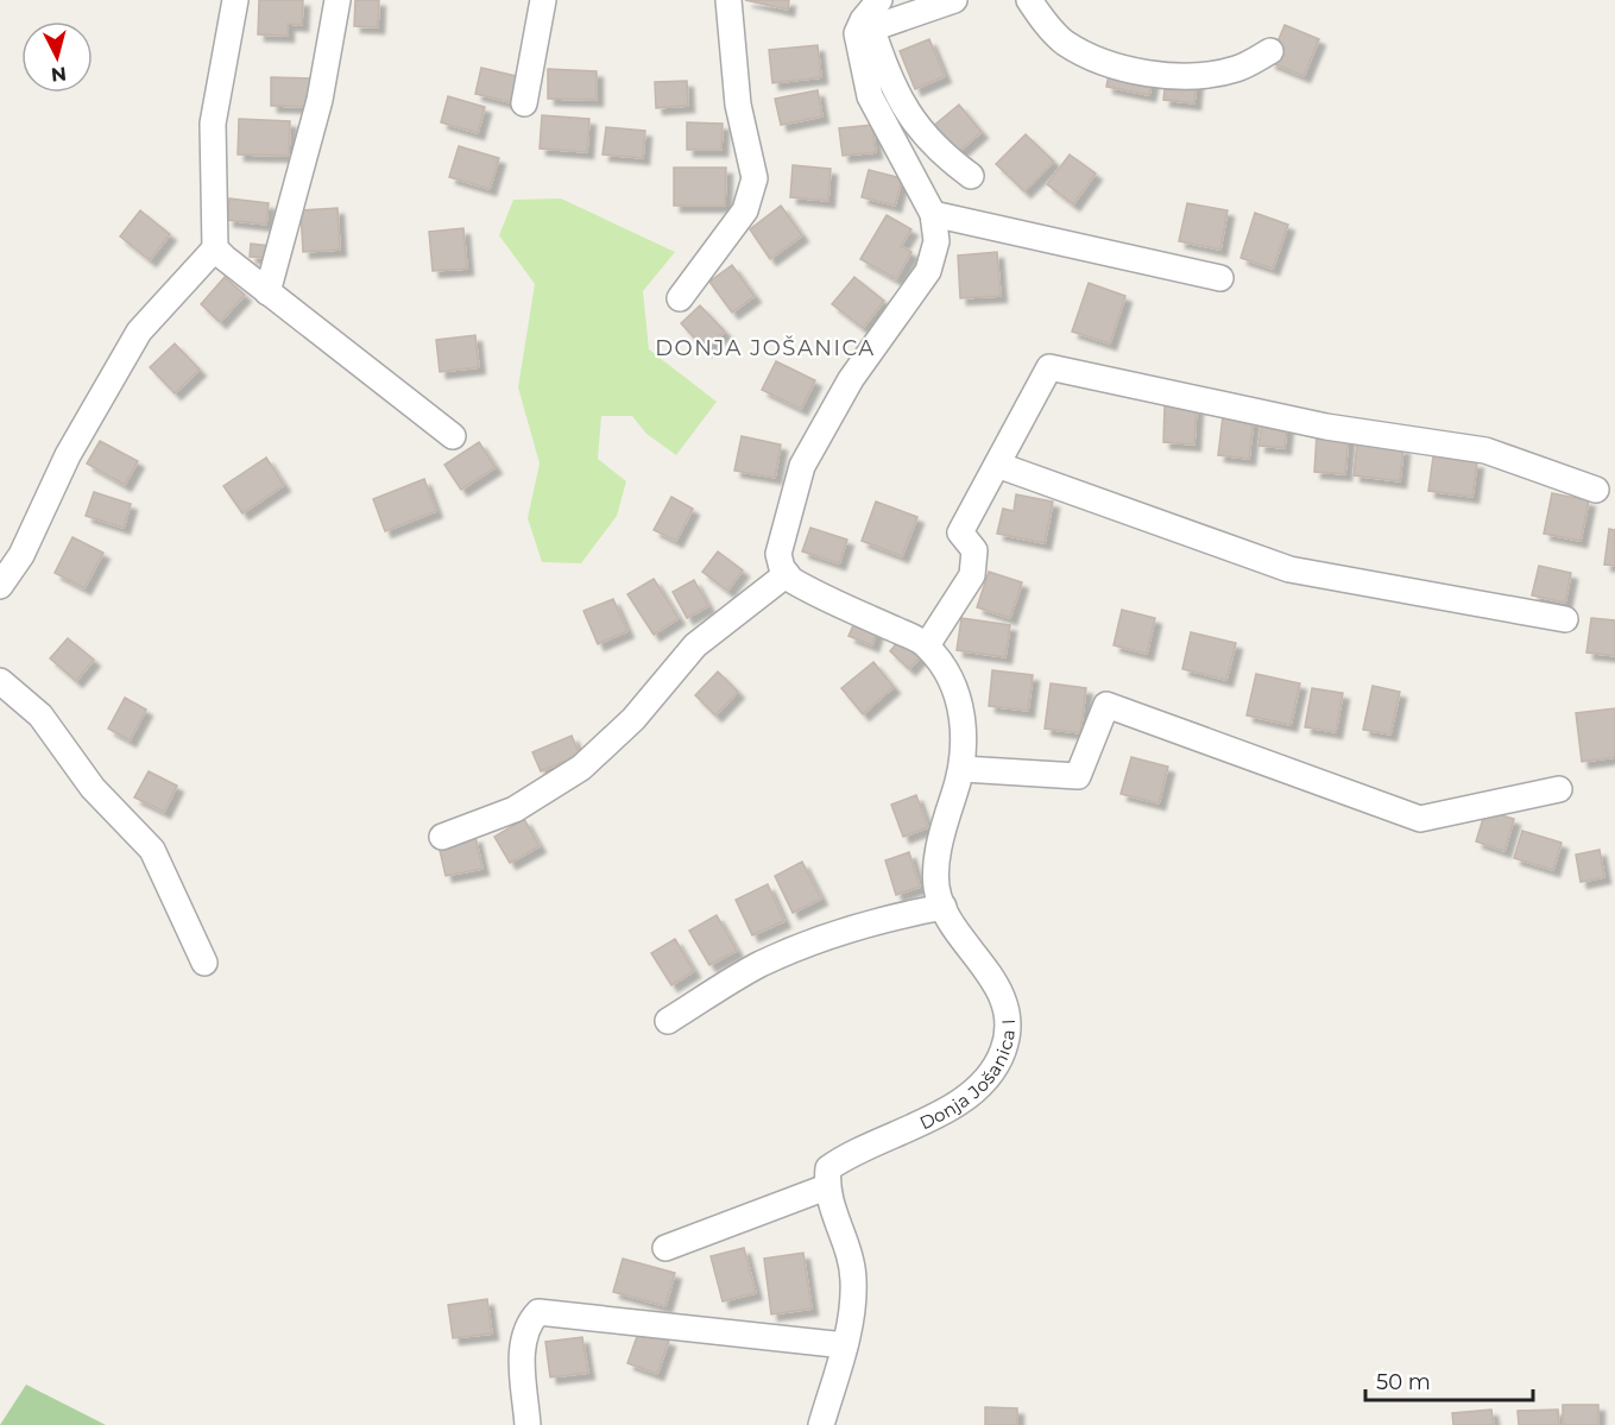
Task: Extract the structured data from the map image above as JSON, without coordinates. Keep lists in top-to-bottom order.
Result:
{
  "streets": {
    "street": ["Donja Jošanica I"]
  },
  "districts": ["DONJA JOŠANICA"],
  "scale_bar": "50 m",
  "north": "bottom"
}
